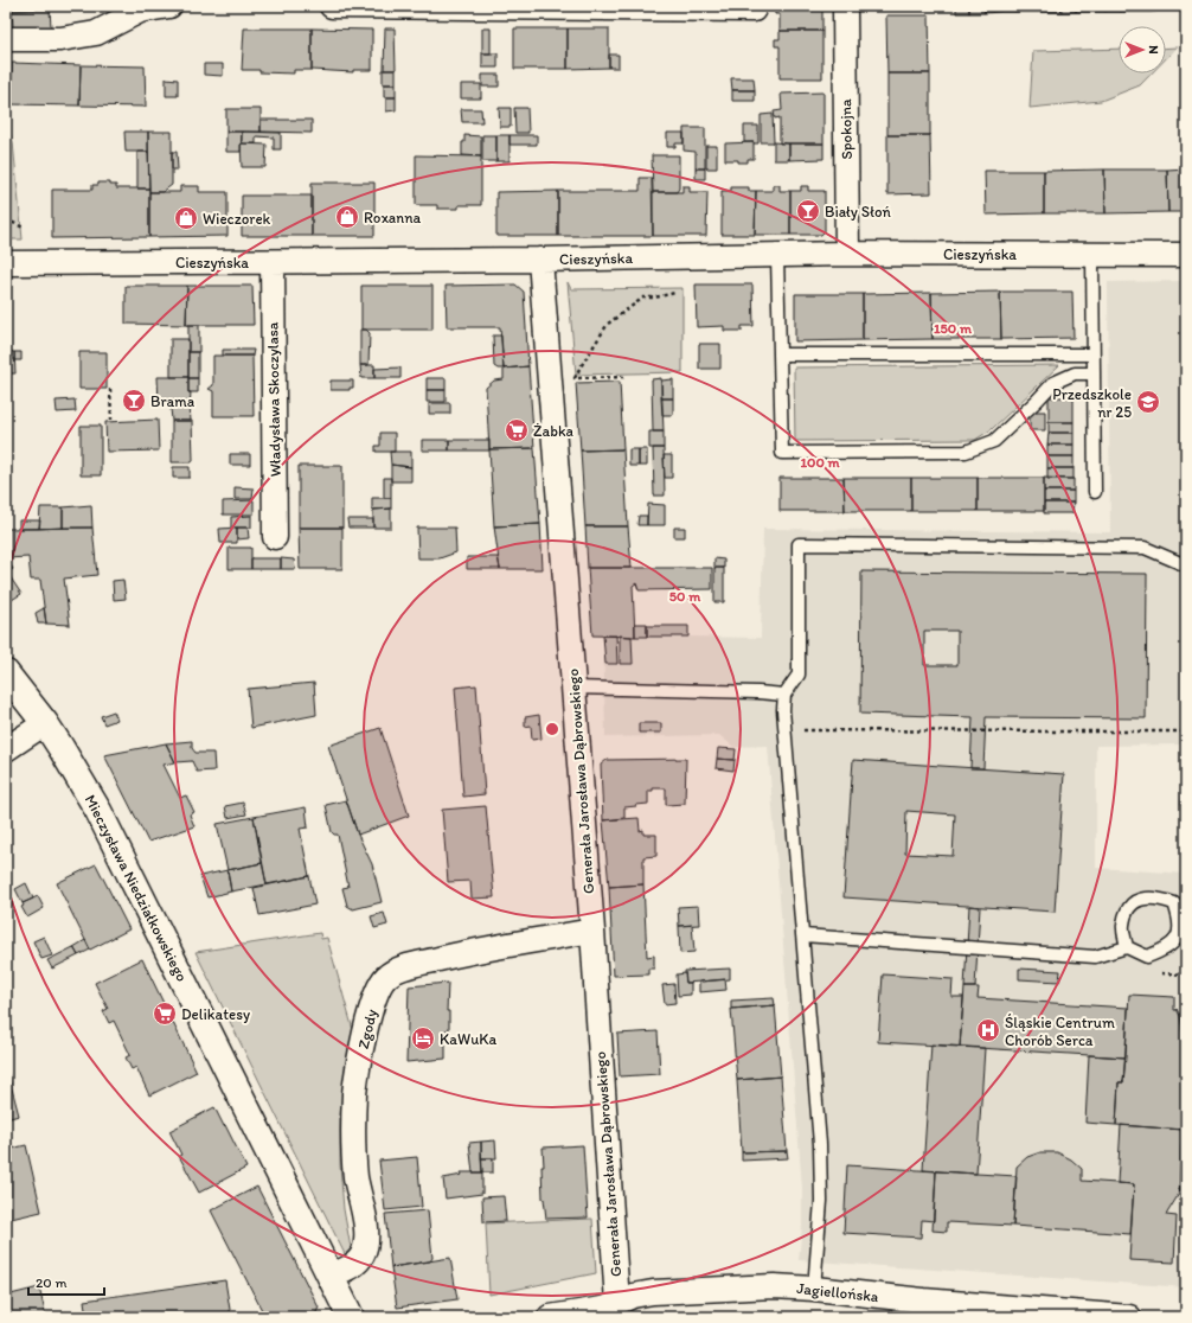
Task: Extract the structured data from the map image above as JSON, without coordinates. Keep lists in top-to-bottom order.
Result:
{
  "streets": {
    "street": [
      "Spokojna",
      "Cieszyńska",
      "Władysława Skoczylasa",
      "Generała Jarosława Dąbrowskiego",
      "Mieczysława Niedziałkowskiego",
      "Zgody",
      "Jagiellońska"
    ]
  },
  "crossings": [
    ["Spokojna", "Cieszyńska"],
    ["Cieszyńska", "Władysława Skoczylasa"],
    ["Cieszyńska", "Generała Jarosława Dąbrowskiego"],
    ["Generała Jarosława Dąbrowskiego", "Zgody"],
    ["Generała Jarosława Dąbrowskiego", "Jagiellońska"],
    ["Mieczysława Niedziałkowskiego", "Zgody"]
  ],
  "places": {
    "bar": ["Biały Słoń", "Brama"],
    "shop": ["Roxanna", "Wieczorek"],
    "school or university": ["Przedszkole nr 25"],
    "supermarket": ["Żabka", "Delikatesy"],
    "hospital": ["Śląskie Centrum Chorób Serca"],
    "hotel": ["KaWuKa"]
  },
  "scale_bar": "20 m",
  "north": "right",
  "rings": ["150 m", "100 m", "50 m"]
}
